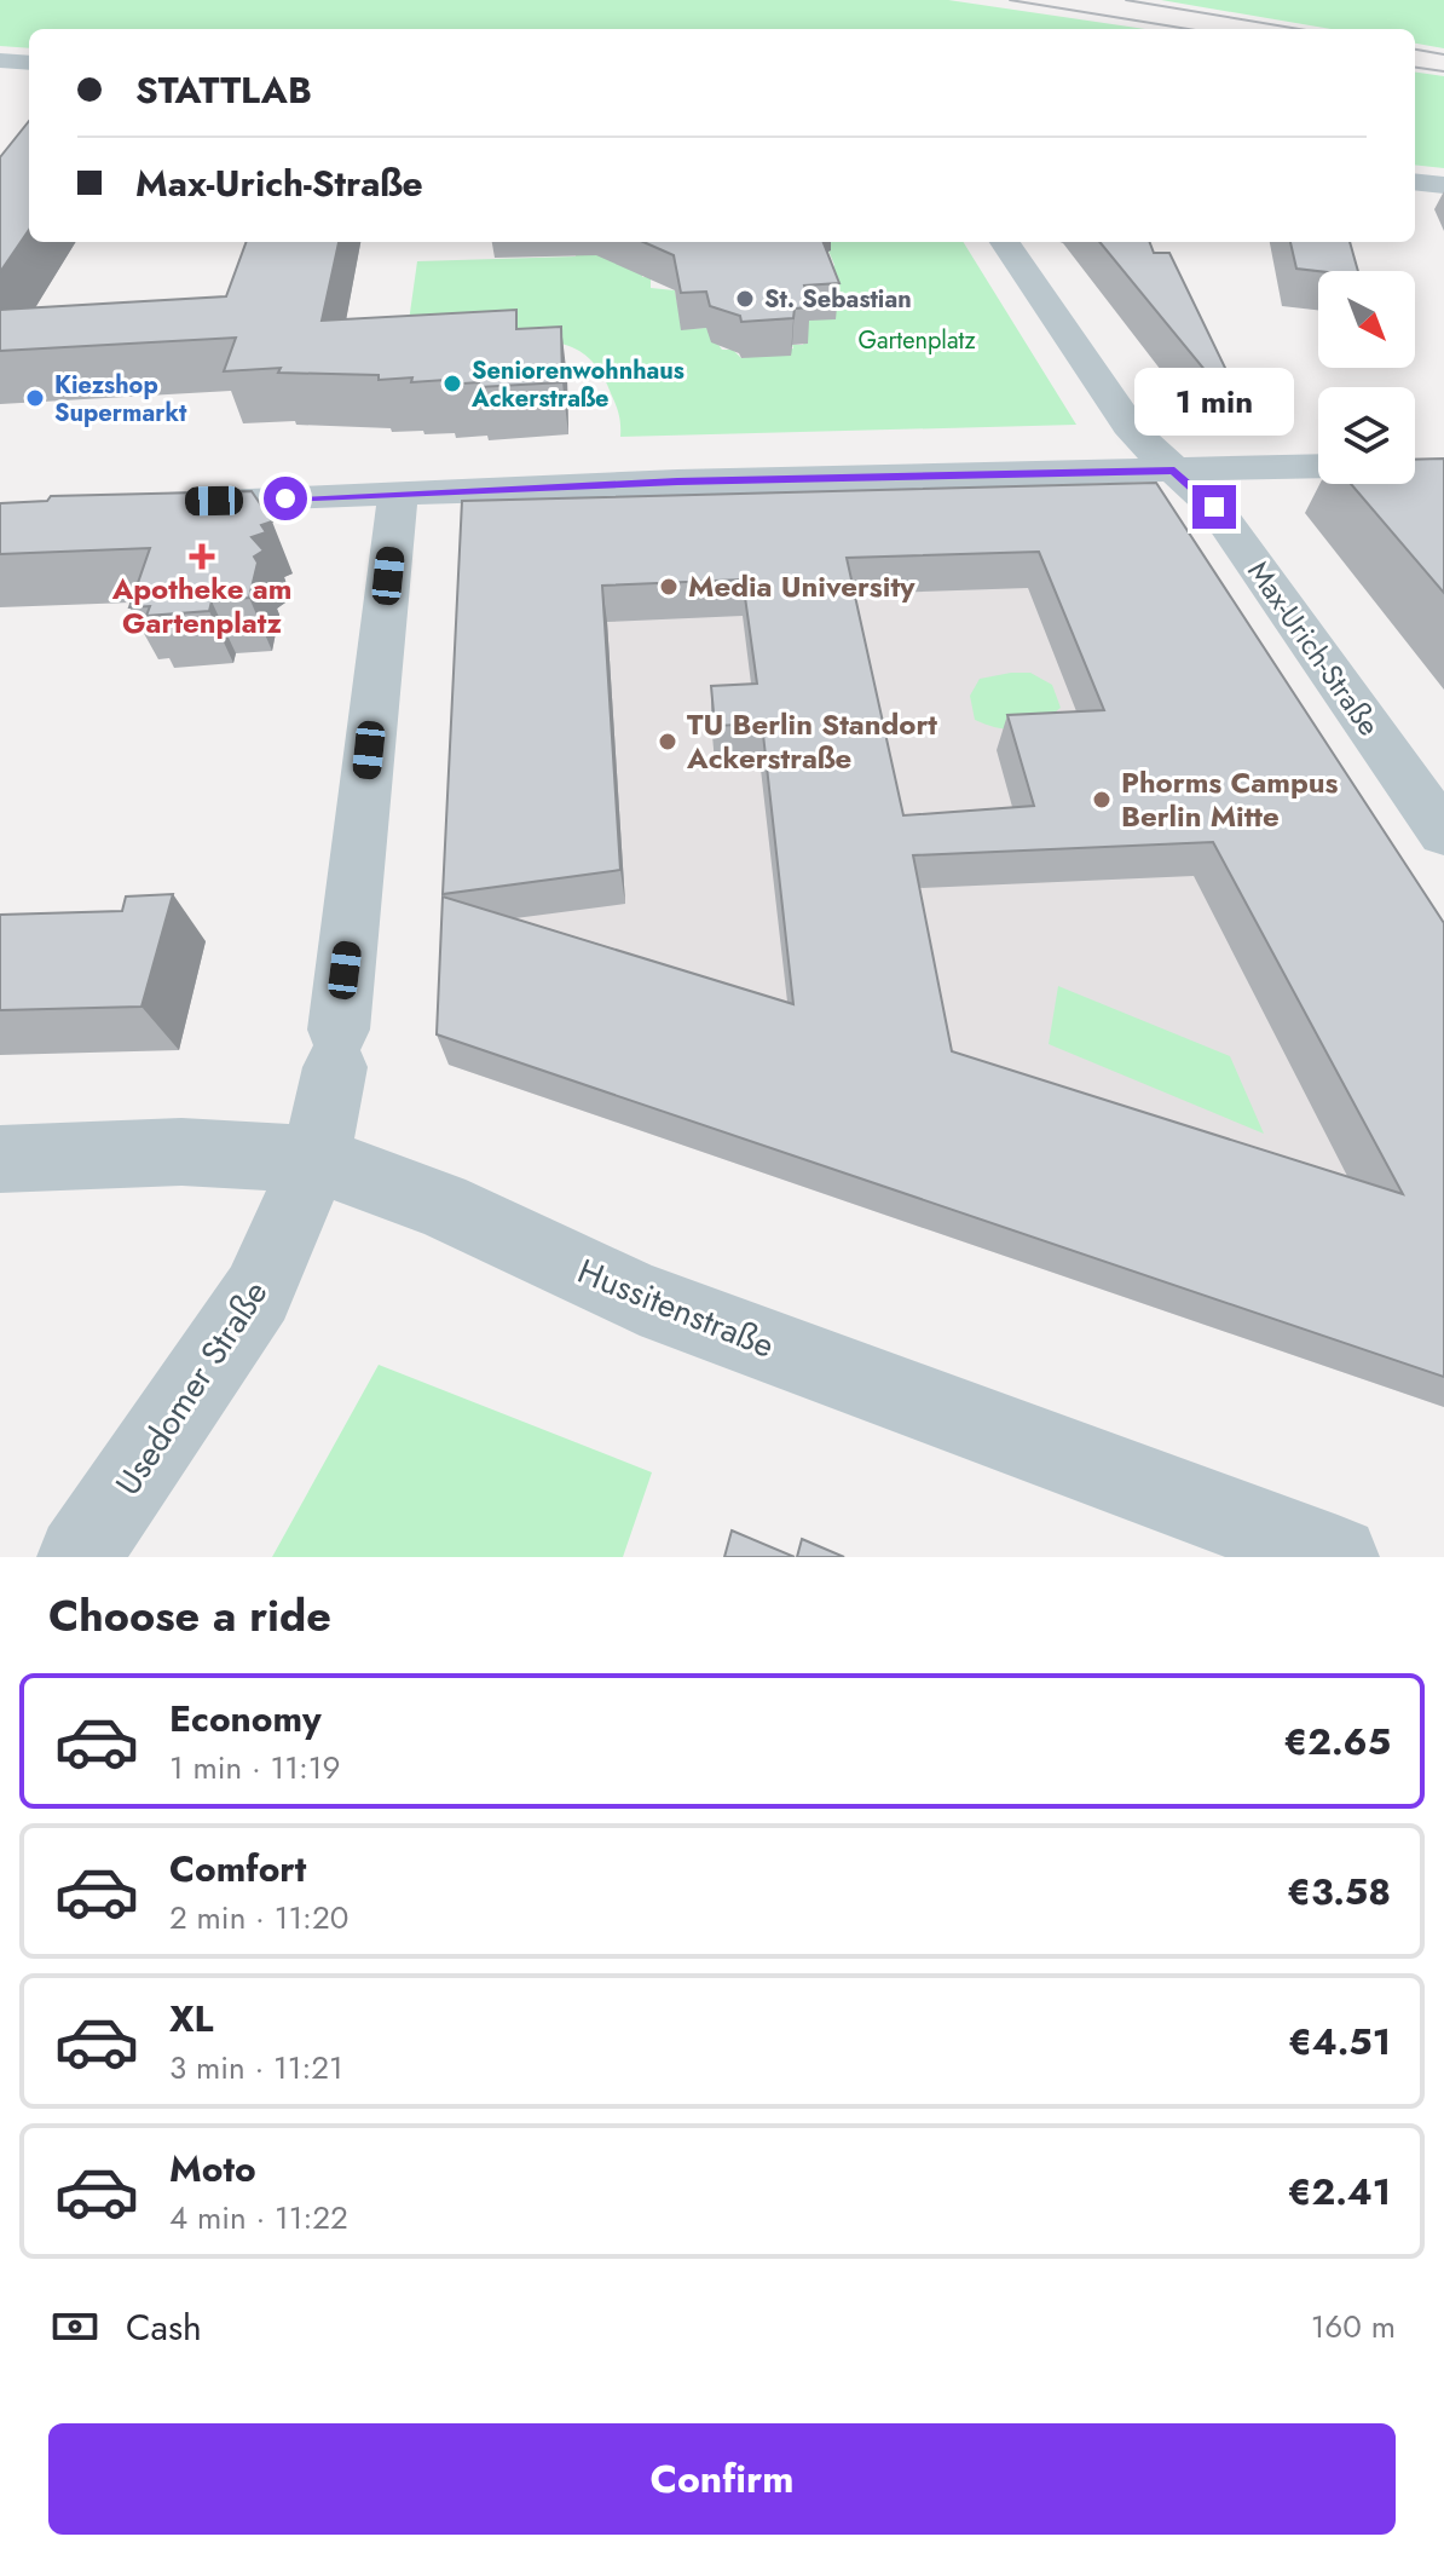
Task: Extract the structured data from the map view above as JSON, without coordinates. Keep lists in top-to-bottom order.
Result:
{
  "streets": {
    "street": ["Max-Urich-Straße", "Hussitenstraße", "Usedomer Straße"]
  },
  "crossings": [
    ["Hussitenstraße", "Usedomer Straße"]
  ],
  "parks": ["Gartenplatz"],
  "places": {
    "other": [
      "St. Sebastian",
      "Seniorenwohnhaus Ackerstraße",
      "Kiezshop Supermarkt",
      "Media University",
      "TU Berlin Standort Ackerstraße",
      "Phorms Campus Berlin Mitte"
    ],
    "health": ["Apotheke am Gartenplatz"]
  },
  "north": "bottom right",
  "page": {
    "banner": ["STATTLAB", "Max-Urich-Straße"],
    "bubble": "1 min",
    "heading": "Choose a ride",
    "list": [
      {
        "name": "Economy",
        "note": "1 min · 11:19",
        "value": "€2.65"
      },
      {
        "name": "Comfort",
        "note": "2 min · 11:20",
        "value": "€3.58"
      },
      {
        "name": "XL",
        "note": "3 min · 11:21",
        "value": "€4.51"
      },
      {
        "name": "Moto",
        "note": "4 min · 11:22",
        "value": "€2.41"
      }
    ],
    "pay": ["Cash", "160 m"],
    "buttons": "Confirm"
  }
}
